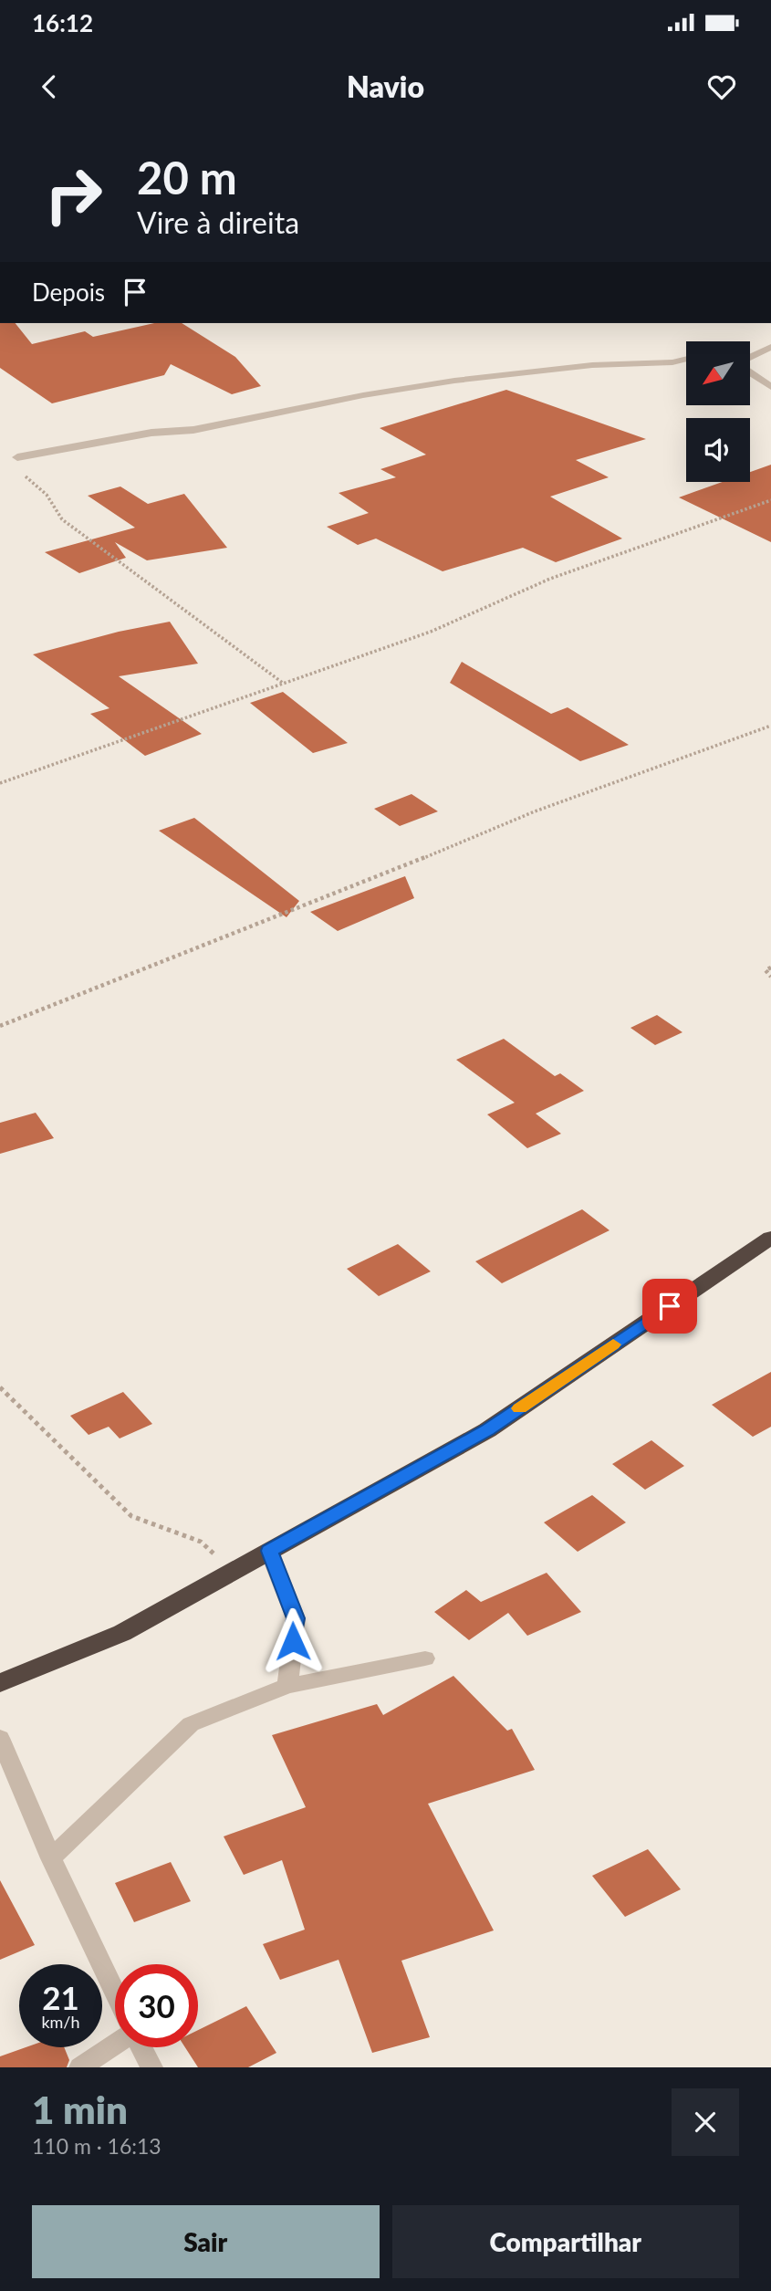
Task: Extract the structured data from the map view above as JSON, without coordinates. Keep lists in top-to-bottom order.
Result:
{
  "north": "bottom left",
  "page": {
    "status": "16:12",
    "header": "Navio",
    "turn": ["20 m", "Vire à direita"],
    "then": "Depois",
    "speed": "21 km/h",
    "limit": "30",
    "heading": ["1 min", "110 m · 16:13"],
    "buttons": ["Sair", "Compartilhar"]
  }
}
